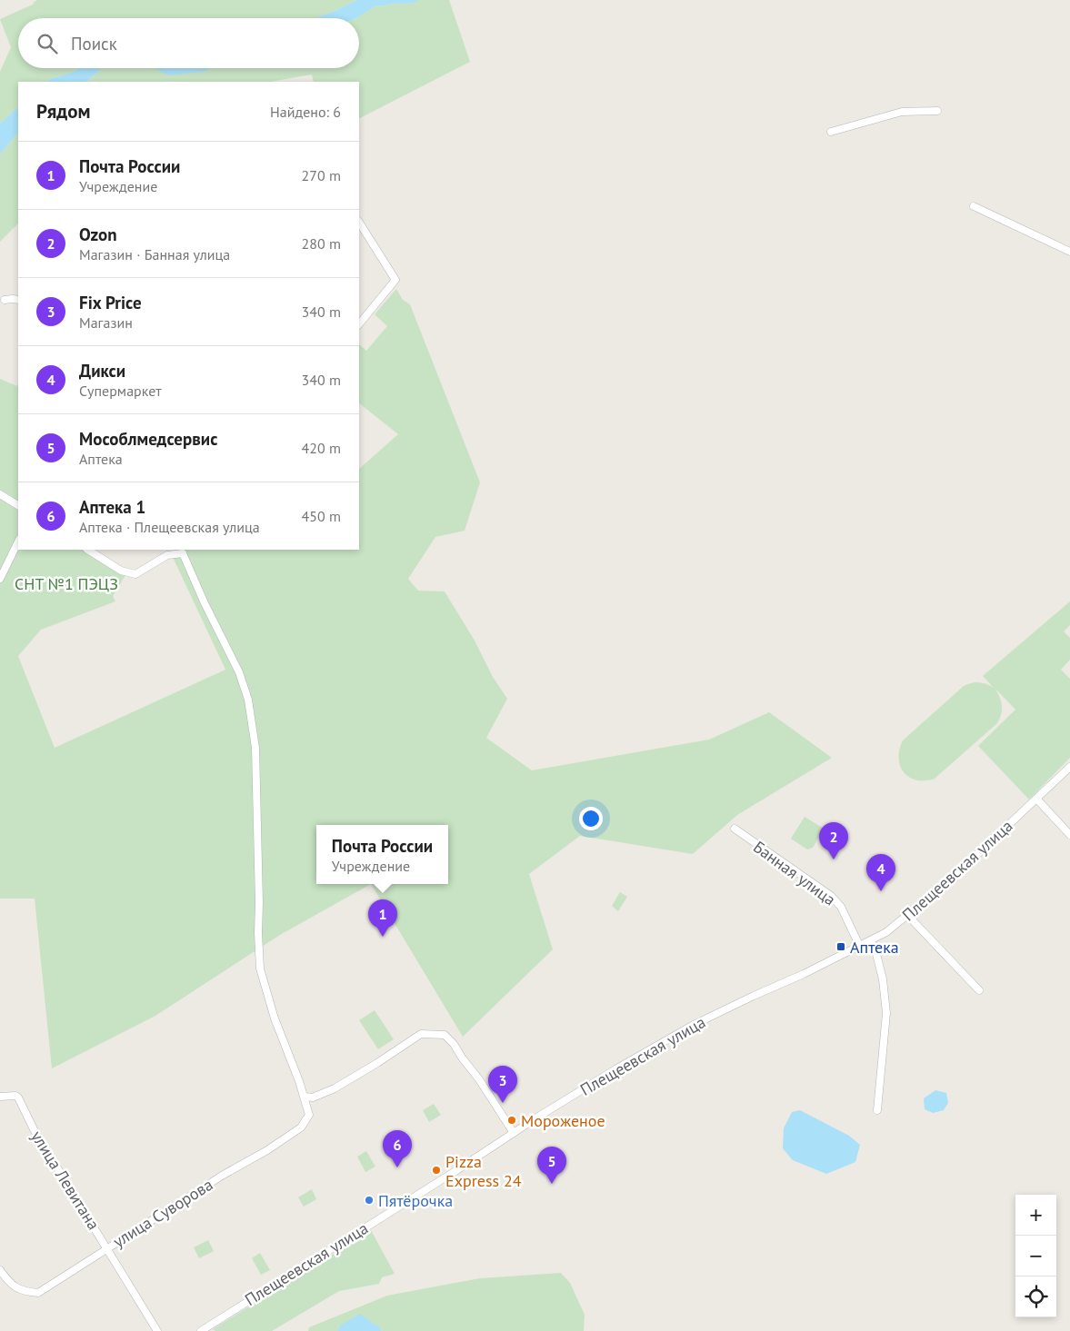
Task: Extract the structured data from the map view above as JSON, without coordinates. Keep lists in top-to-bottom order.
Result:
{
  "streets": {
    "street": [
      "Плещеевская улица",
      "Банная улица",
      "улица Левитана",
      "улица Суворова"
    ]
  },
  "crossings": [
    ["Плещеевская улица", "Банная улица"],
    ["улица Левитана", "улица Суворова"]
  ],
  "parks": ["СНТ №1 ПЭЦЗ"],
  "places": {
    "transit": ["Аптека"],
    "other": ["Мороженое", "Pizza Express 24", "Пятёрочка"]
  },
  "page": {
    "search": "Поиск",
    "heading": ["Рядом", "Найдено: 6"],
    "list": [
      {
        "mark": "1",
        "name": "Почта России",
        "note": "Учреждение",
        "value": "270 m"
      },
      {
        "mark": "2",
        "name": "Ozon",
        "note": "Магазин · Банная улица",
        "value": "280 m"
      },
      {
        "mark": "3",
        "name": "Fix Price",
        "note": "Магазин",
        "value": "340 m"
      },
      {
        "mark": "4",
        "name": "Дикси",
        "note": "Супермаркет",
        "value": "340 m"
      },
      {
        "mark": "5",
        "name": "Мособлмедсервис",
        "note": "Аптека",
        "value": "420 m"
      },
      {
        "mark": "6",
        "name": "Аптека 1",
        "note": "Аптека · Плещеевская улица",
        "value": "450 m"
      }
    ],
    "pins": [
      "2",
      "4",
      "1",
      "3",
      "6",
      "5"
    ],
    "popup": ["Почта России", "Учреждение"],
    "map_buttons": ["+", "−"]
  }
}
